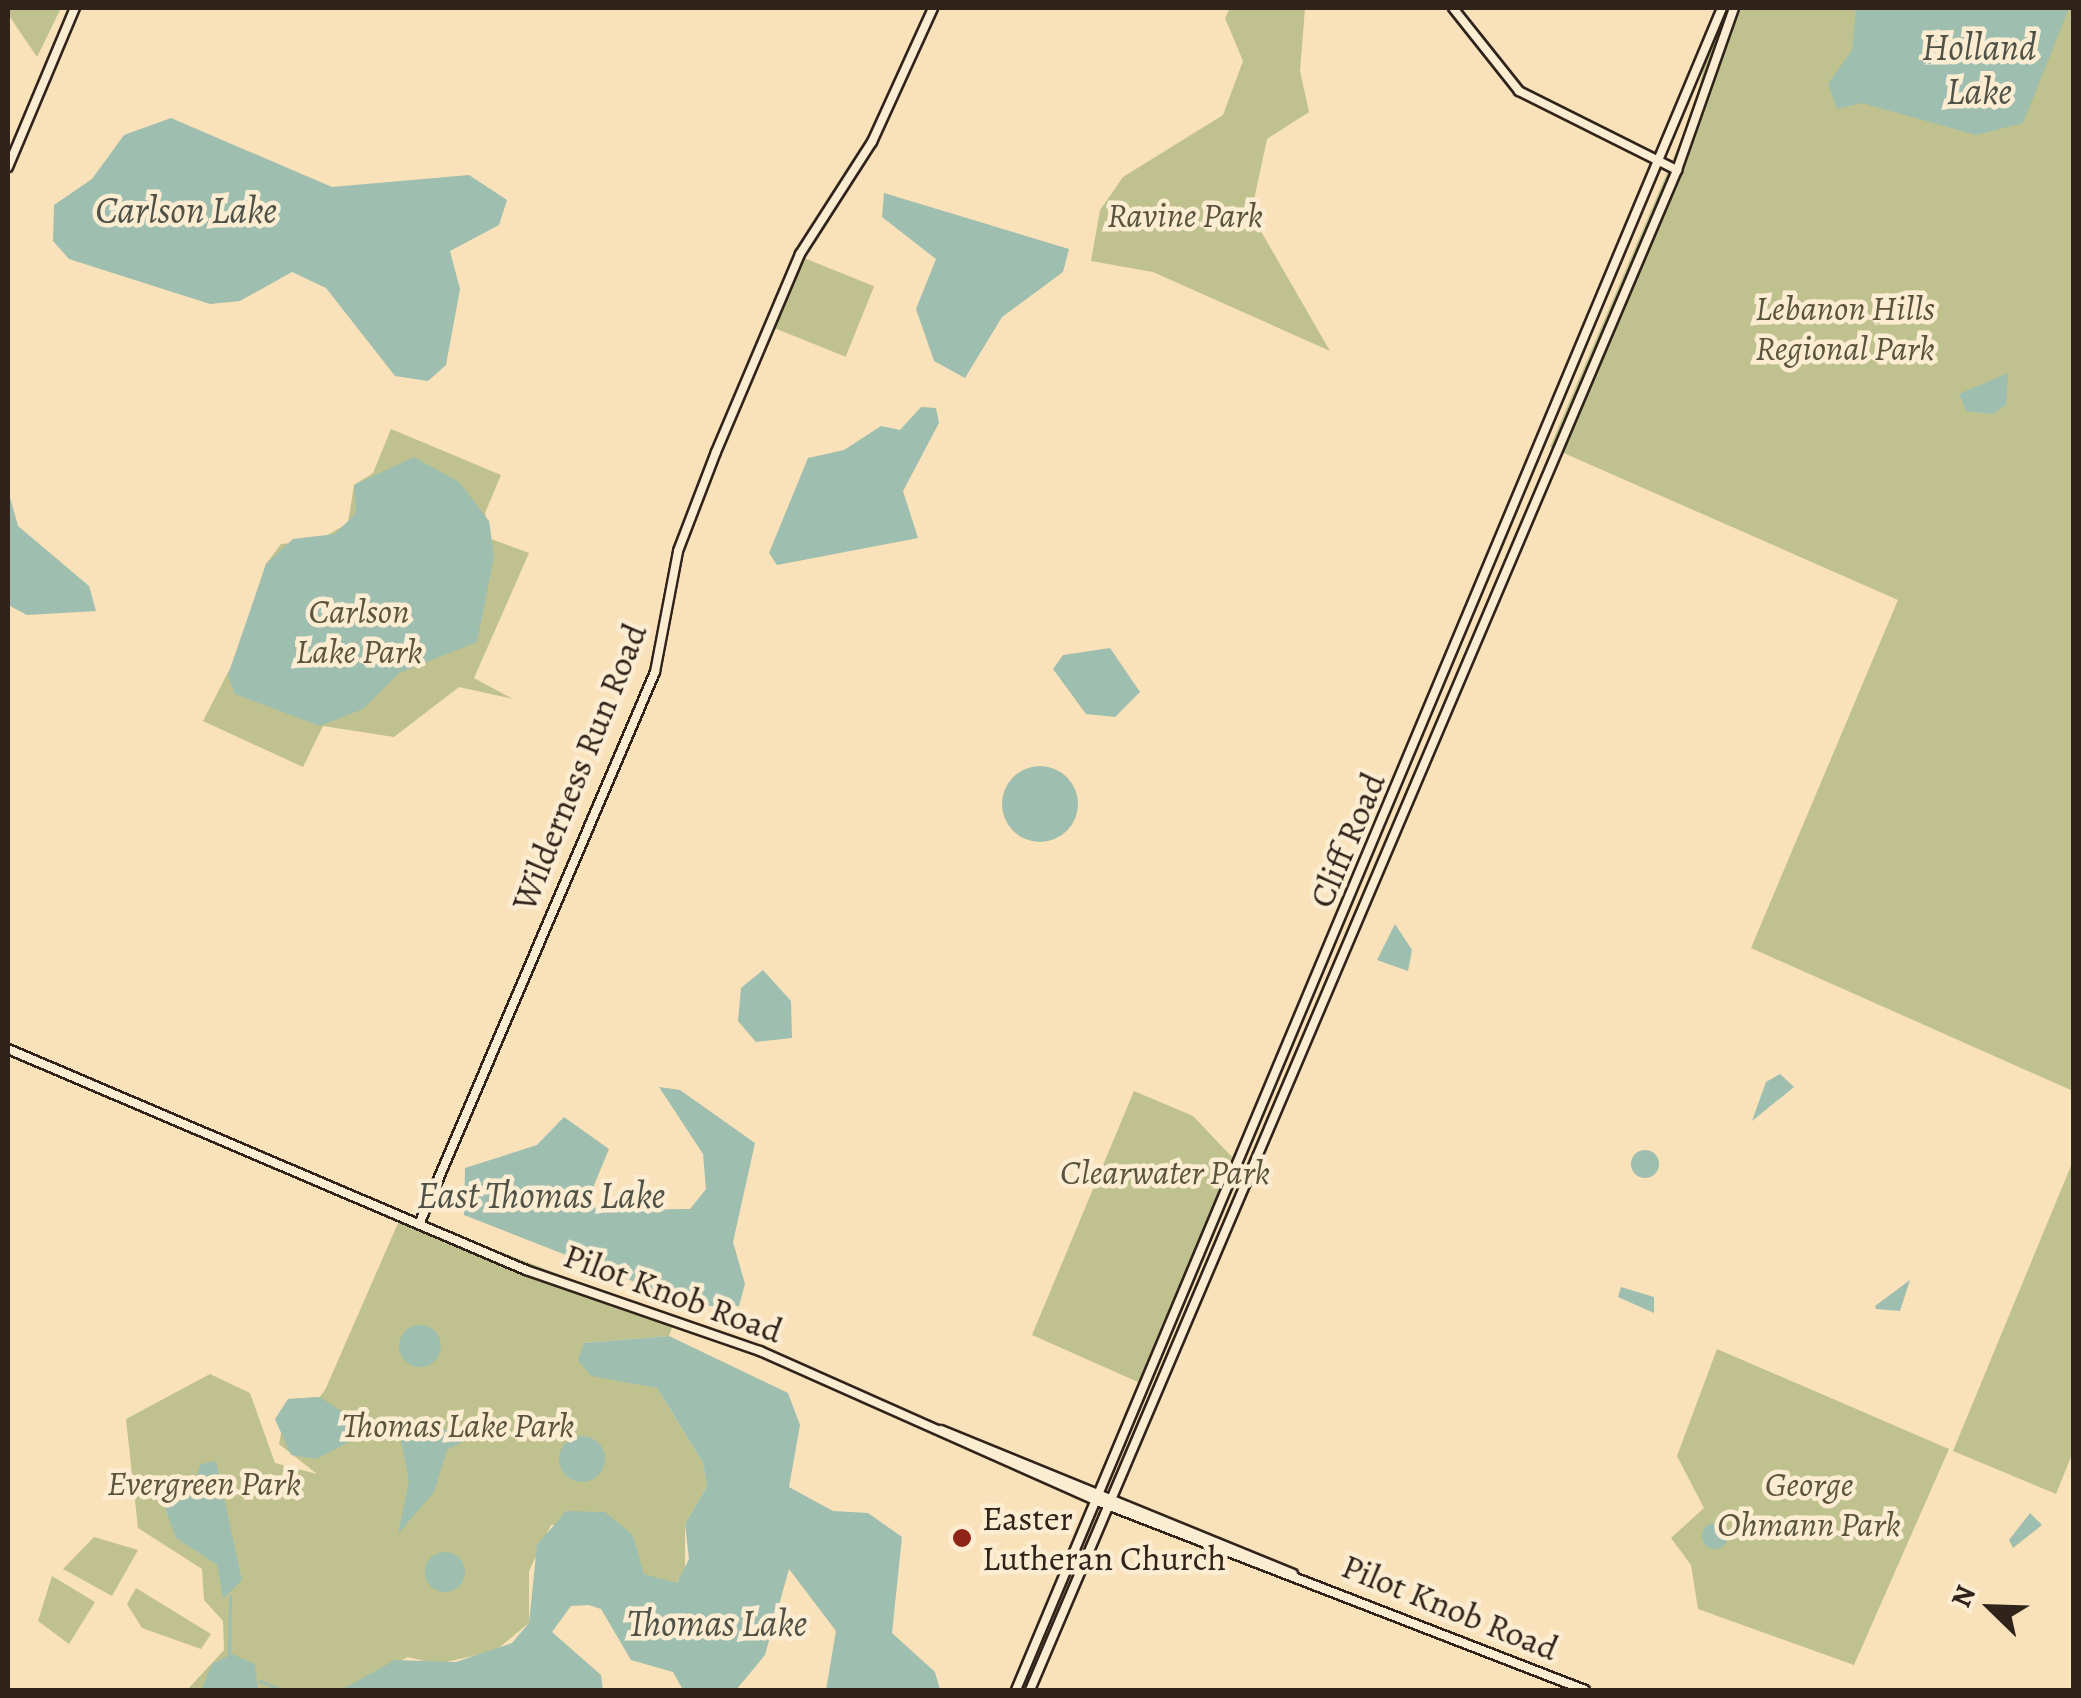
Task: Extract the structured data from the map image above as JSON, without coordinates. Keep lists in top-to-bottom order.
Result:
{
  "streets": {
    "main road": ["Wilderness Run Road", "Cliff Road", "Pilot Knob Road"]
  },
  "crossings": [
    ["Wilderness Run Road", "Pilot Knob Road"],
    ["Cliff Road", "Pilot Knob Road"]
  ],
  "water": [
    "Holland Lake",
    "Carlson Lake",
    "East Thomas Lake",
    "Thomas Lake"
  ],
  "parks": [
    "Ravine Park",
    "Lebanon Hills Regional Park",
    "Carlson Lake Park",
    "Clearwater Park",
    "Thomas Lake Park",
    "Evergreen Park",
    "George Ohmann Park"
  ],
  "places": ["Easter Lutheran Church"],
  "north": "top left"
}
